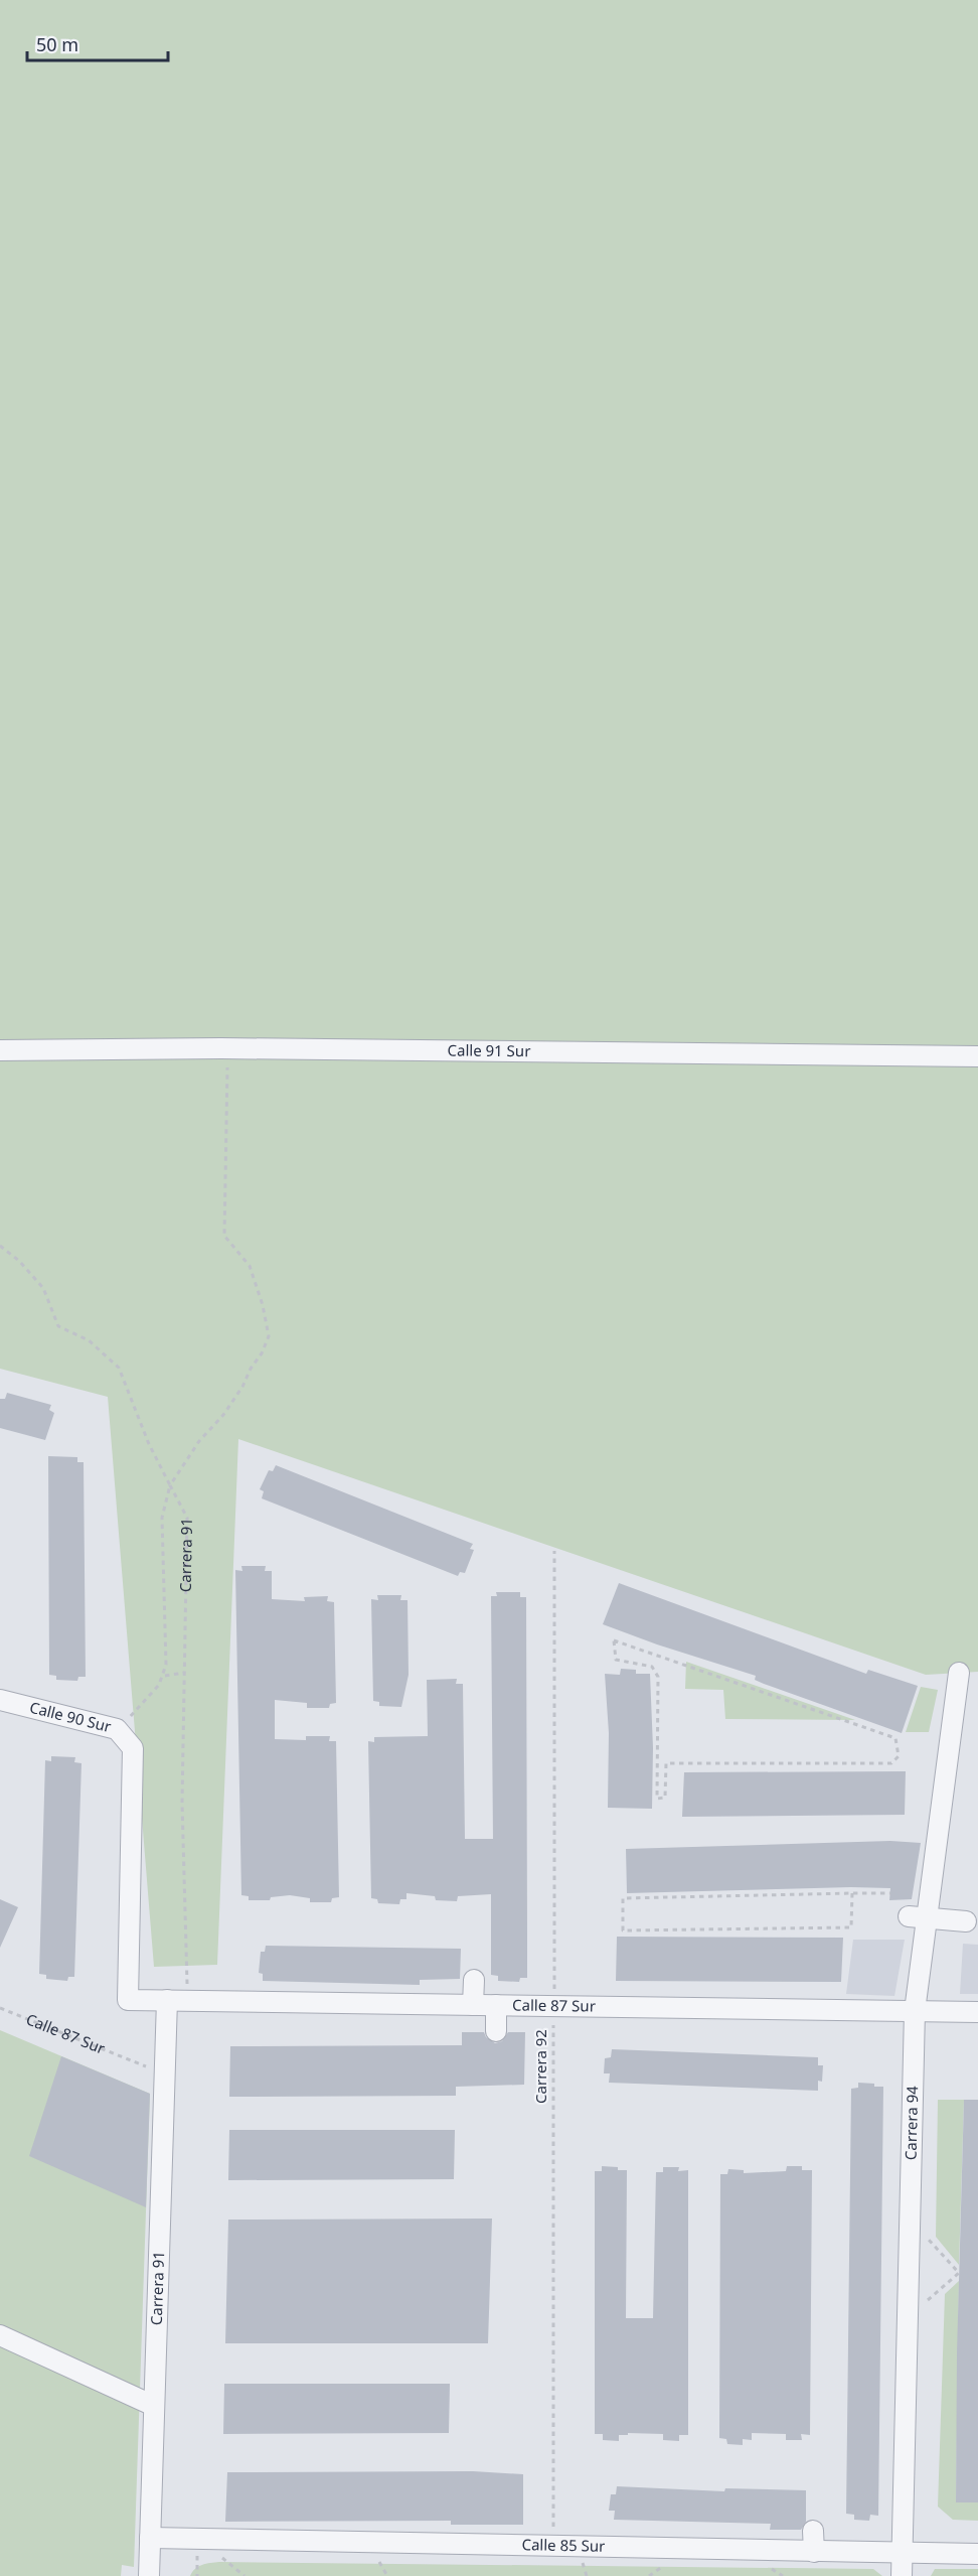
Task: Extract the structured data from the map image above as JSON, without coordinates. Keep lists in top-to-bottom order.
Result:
{
  "streets": {
    "street": [
      "Calle 91 Sur",
      "Carrera 91",
      "Calle 90 Sur",
      "Calle 87 Sur",
      "Carrera 94",
      "Calle 85 Sur"
    ],
    "path": ["Carrera 92"]
  },
  "crossings": [
    ["Carrera 91", "Calle 87 Sur"],
    ["Carrera 91", "Calle 85 Sur"],
    ["Calle 90 Sur", "Calle 87 Sur"],
    ["Calle 87 Sur", "Carrera 92"],
    ["Calle 87 Sur", "Carrera 94"],
    ["Carrera 92", "Calle 85 Sur"],
    ["Carrera 94", "Calle 85 Sur"]
  ],
  "scale_bar": "50 m"
}
